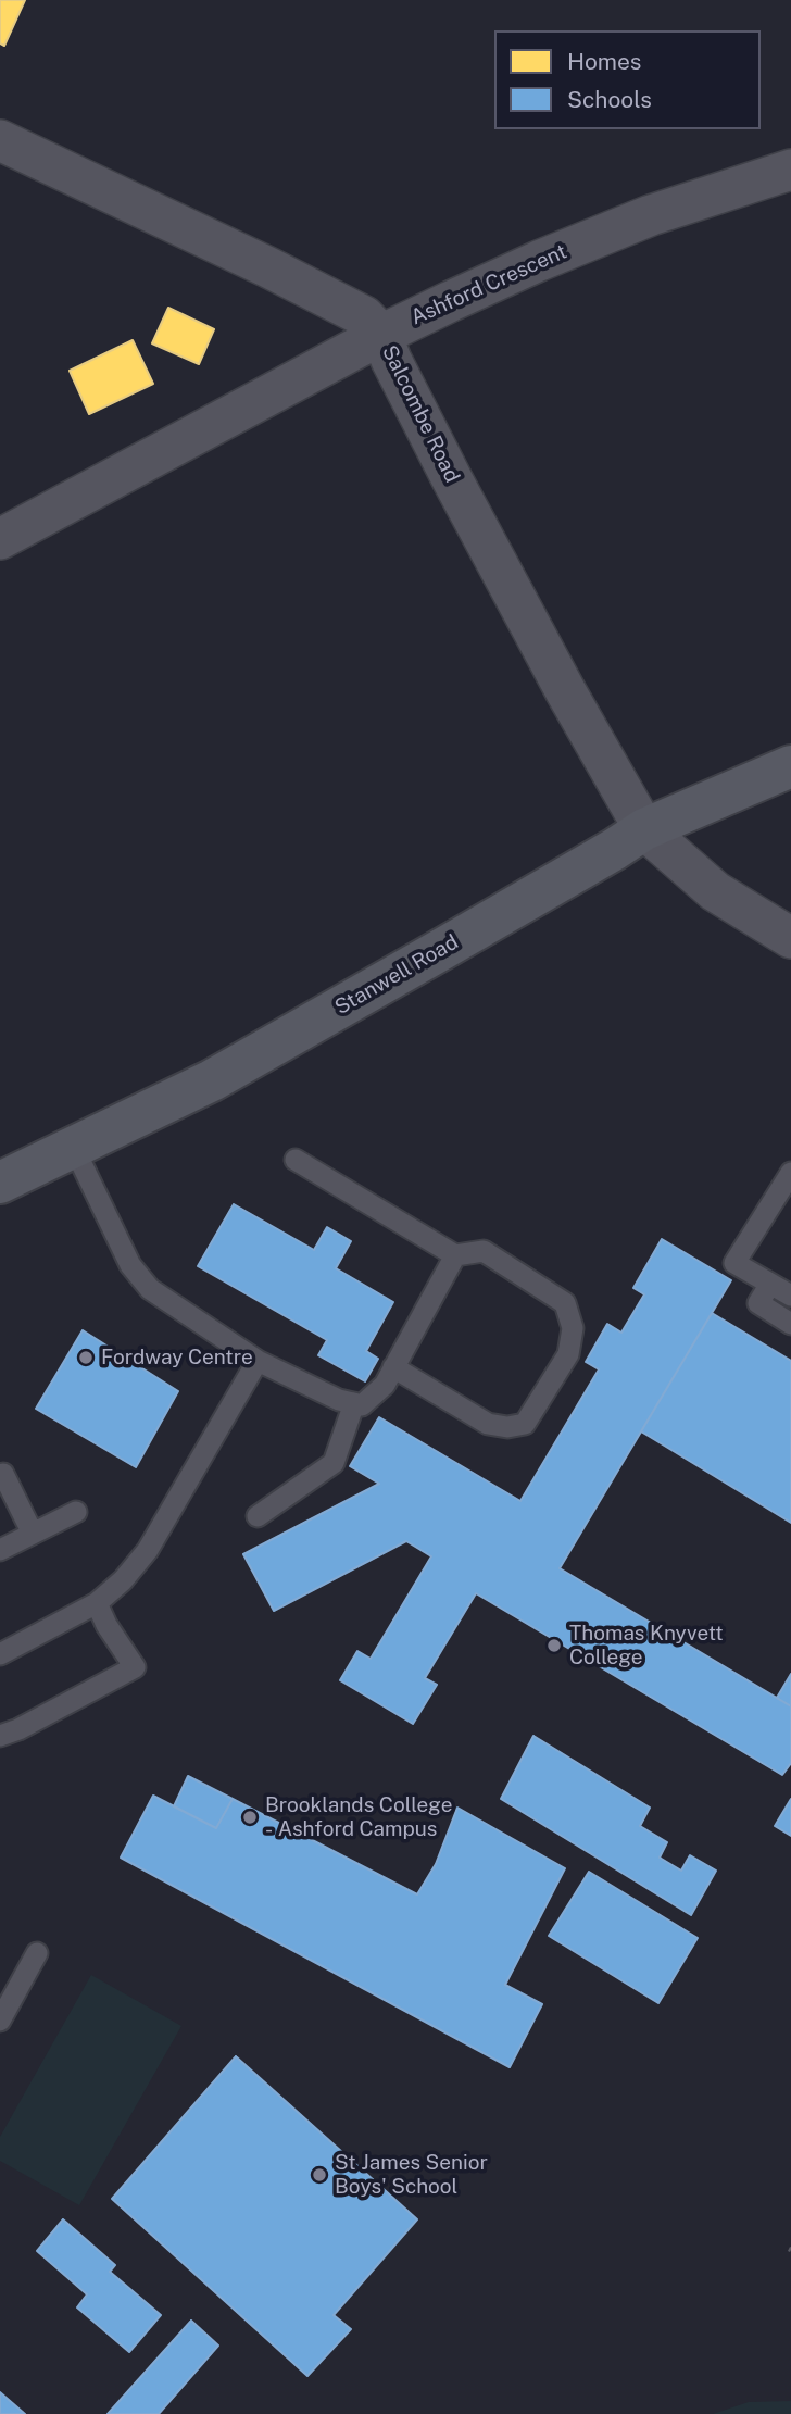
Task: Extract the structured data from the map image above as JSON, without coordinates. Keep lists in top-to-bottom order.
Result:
{
  "streets": {
    "main road": ["Stanwell Road"],
    "street": ["Ashford Crescent", "Salcombe Road"]
  },
  "crossings": [
    ["Ashford Crescent", "Salcombe Road"],
    ["Salcombe Road", "Stanwell Road"]
  ],
  "places": [
    "Fordway Centre",
    "Thomas Knyvett College",
    "Brooklands College - Ashford Campus",
    "St James Senior Boys' School"
  ],
  "legend": ["Homes", "Schools"]
}
